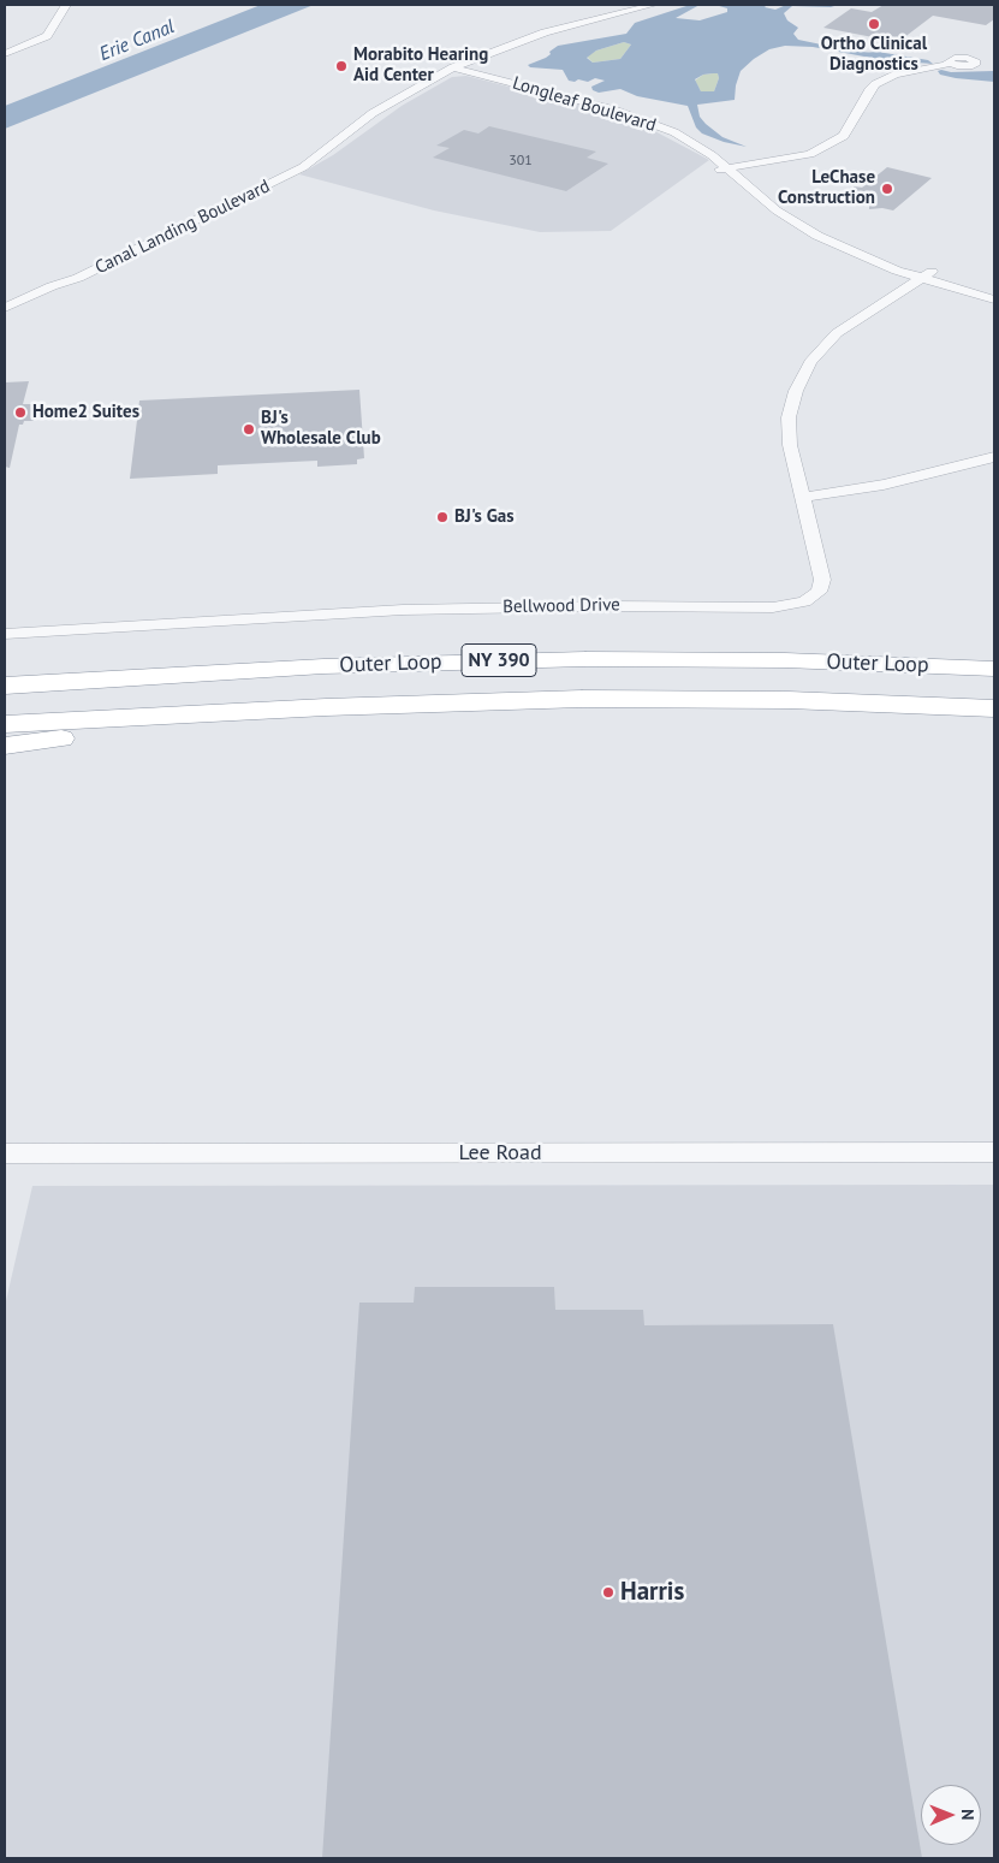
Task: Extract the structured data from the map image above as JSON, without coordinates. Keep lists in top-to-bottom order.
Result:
{
  "streets": {
    "highway": ["NY 390", "Outer Loop"],
    "street": [
      "Longleaf Boulevard",
      "Canal Landing Boulevard",
      "Bellwood Drive",
      "Lee Road"
    ]
  },
  "crossings": [
    ["Longleaf Boulevard", "Canal Landing Boulevard"],
    ["Longleaf Boulevard", "Bellwood Drive"]
  ],
  "water": ["Erie Canal"],
  "places": [
    "Ortho Clinical Diagnostics",
    "Morabito Hearing Aid Center",
    "LeChase Construction",
    "Home2 Suites",
    "BJ's Wholesale Club",
    "BJ's Gas",
    "Harris"
  ],
  "house_numbers": ["301"],
  "north": "right"
}
